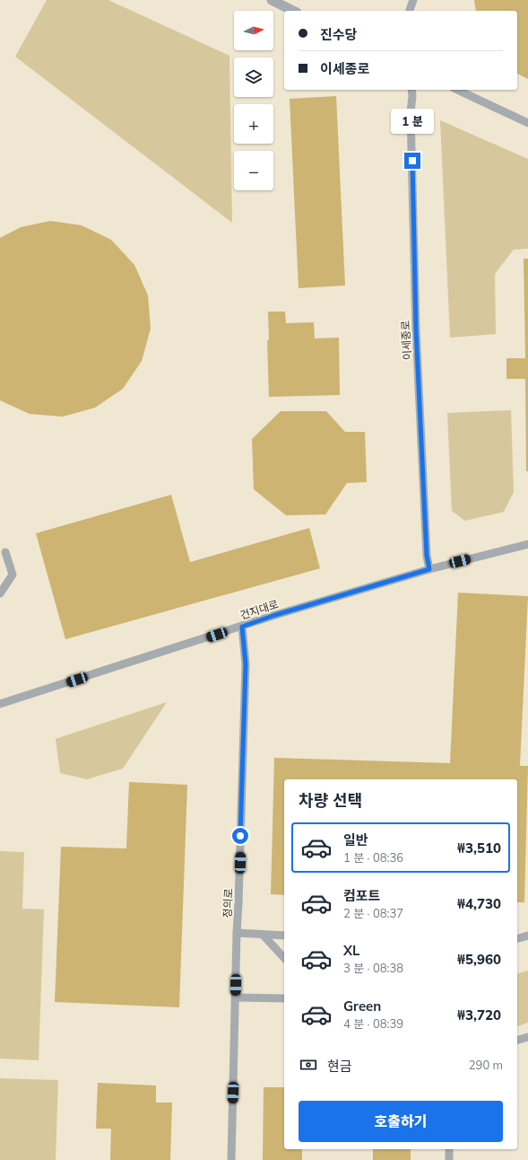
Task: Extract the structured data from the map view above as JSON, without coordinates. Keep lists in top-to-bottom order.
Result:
{
  "streets": {
    "lane": ["이세종로", "건지대로", "정의로"]
  },
  "crossings": [
    ["이세종로", "건지대로"],
    ["건지대로", "정의로"]
  ],
  "north": "right",
  "page": {
    "map_buttons": ["+", "−"],
    "banner": ["진수당", "이세종로"],
    "bubble": "1 분",
    "heading": "차량 선택",
    "list": [
      {
        "name": "일반",
        "note": "1 분 · 08:36",
        "value": "₩3,510"
      },
      {
        "name": "컴포트",
        "note": "2 분 · 08:37",
        "value": "₩4,730"
      },
      {
        "name": "XL",
        "note": "3 분 · 08:38",
        "value": "₩5,960"
      },
      {
        "name": "Green",
        "note": "4 분 · 08:39",
        "value": "₩3,720"
      }
    ],
    "pay": ["현금", "290 m"],
    "buttons": "호출하기"
  }
}
